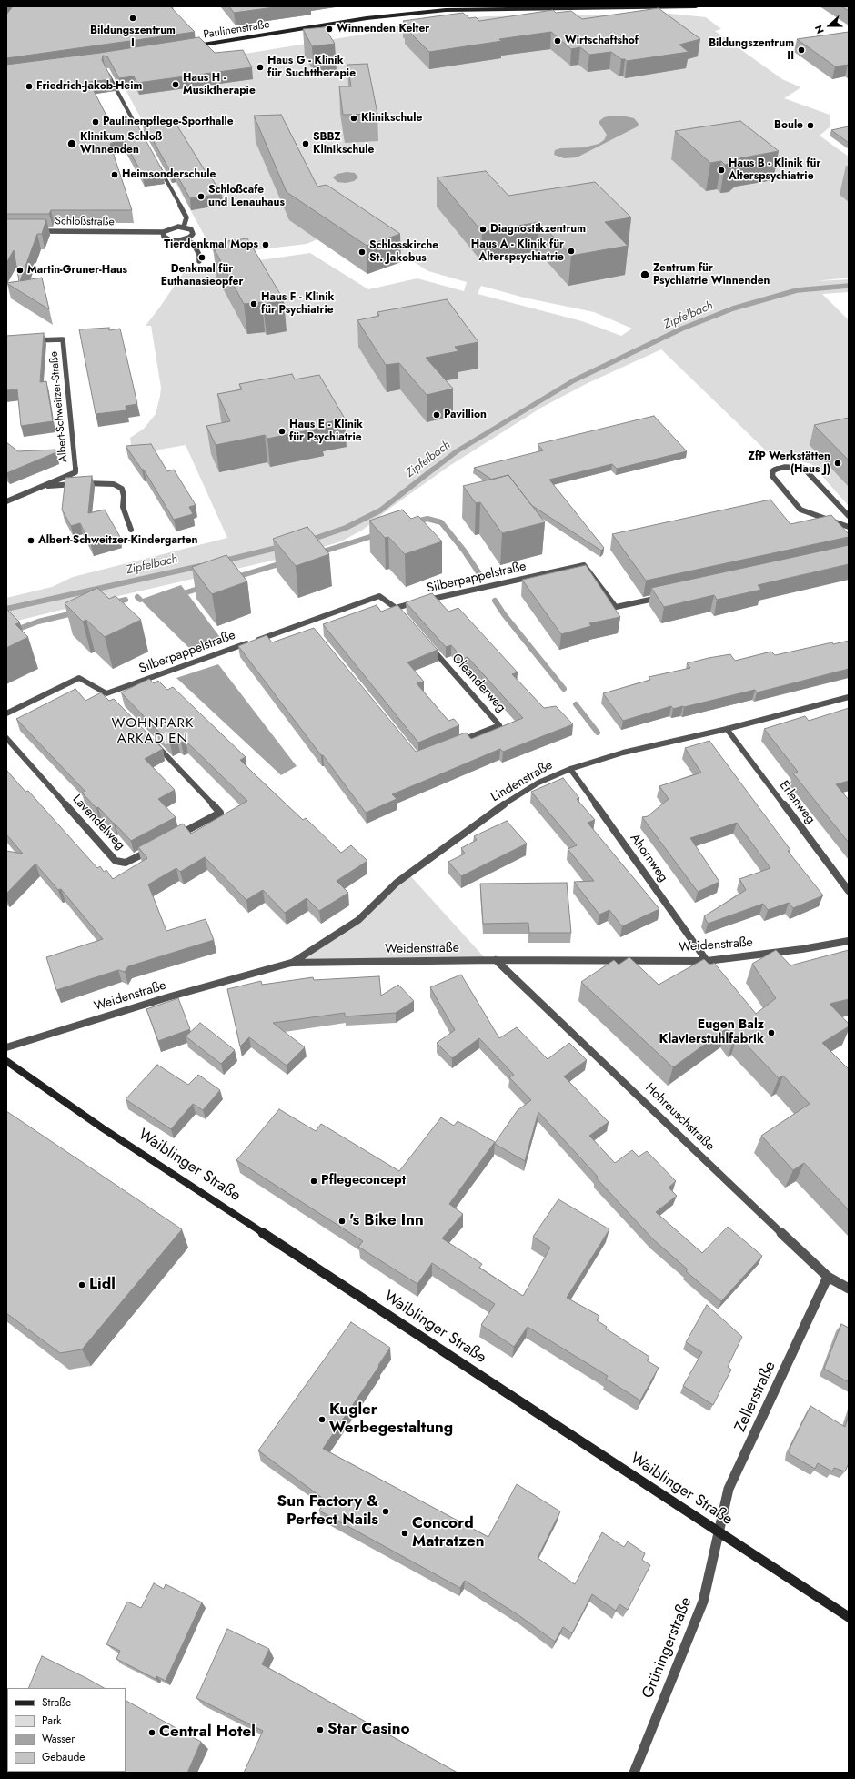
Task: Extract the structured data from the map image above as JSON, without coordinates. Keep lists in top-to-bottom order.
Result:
{
  "streets": {
    "street": [
      "Paulinenstraße",
      "Schloßstraße",
      "Albert-Schweitzer-Straße",
      "Silberpappelstraße",
      "Oleanderweg",
      "Lindenstraße",
      "Erlenweg",
      "Lavendelweg",
      "Ahornweg",
      "Weidenstraße",
      "Hohreuschstraße",
      "Waiblinger Straße",
      "Zellerstraße",
      "Grüningerstraße"
    ]
  },
  "crossings": [
    ["Lindenstraße", "Erlenweg"],
    ["Lindenstraße", "Ahornweg"],
    ["Lindenstraße", "Weidenstraße"],
    ["Ahornweg", "Weidenstraße"],
    ["Weidenstraße", "Hohreuschstraße"],
    ["Hohreuschstraße", "Zellerstraße"],
    ["Waiblinger Straße", "Zellerstraße"],
    ["Waiblinger Straße", "Grüningerstraße"],
    ["Zellerstraße", "Grüningerstraße"]
  ],
  "districts": ["WOHNPARK ARKADIEN"],
  "water": ["Zipfelbach"],
  "places": [
    "Bildungszentrum I",
    "Winnenden Kelter",
    "Wirtschaftshof",
    "Bildungszentrum II",
    "Haus G - Klinik für Suchttherapie",
    "Haus H - Musiktherapie",
    "Friedrich-Jakob-Heim",
    "Klinikschule",
    "Paulinenpflege-Sporthalle",
    "Boule",
    "Klinikum Schloß Winnenden",
    "SBBZ Klinikschule",
    "Haus B - Klinik für Alterspsychiatrie",
    "Heimsonderschule",
    "Schloßcafe und Lenauhaus",
    "Diagnostikzentrum",
    "Tierdenkmal Mops",
    "Haus A - Klinik für Alterspsychiatrie",
    "Schlosskirche St. Jakobus",
    "Denkmal für Euthanasieopfer",
    "Martin-Gruner-Haus",
    "Zentrum für Psychiatrie Winnenden",
    "Haus F - Klinik für Psychiatrie",
    "Pavillion",
    "Haus E - Klinik für Psychiatrie",
    "ZfP Werkstätten (Haus J)",
    "Albert-Schweitzer-Kindergarten",
    "Eugen Balz Klavierstuhlfabrik",
    "Pflegeconcept",
    "'s Bike Inn",
    "Lidl",
    "Kugler Werbegestaltung",
    "Sun Factory & Perfect Nails",
    "Concord Matratzen",
    "Star Casino",
    "Central Hotel"
  ],
  "legend": [
    "Straße",
    "Park",
    "Wasser",
    "Gebäude"
  ],
  "north": "left"
}
